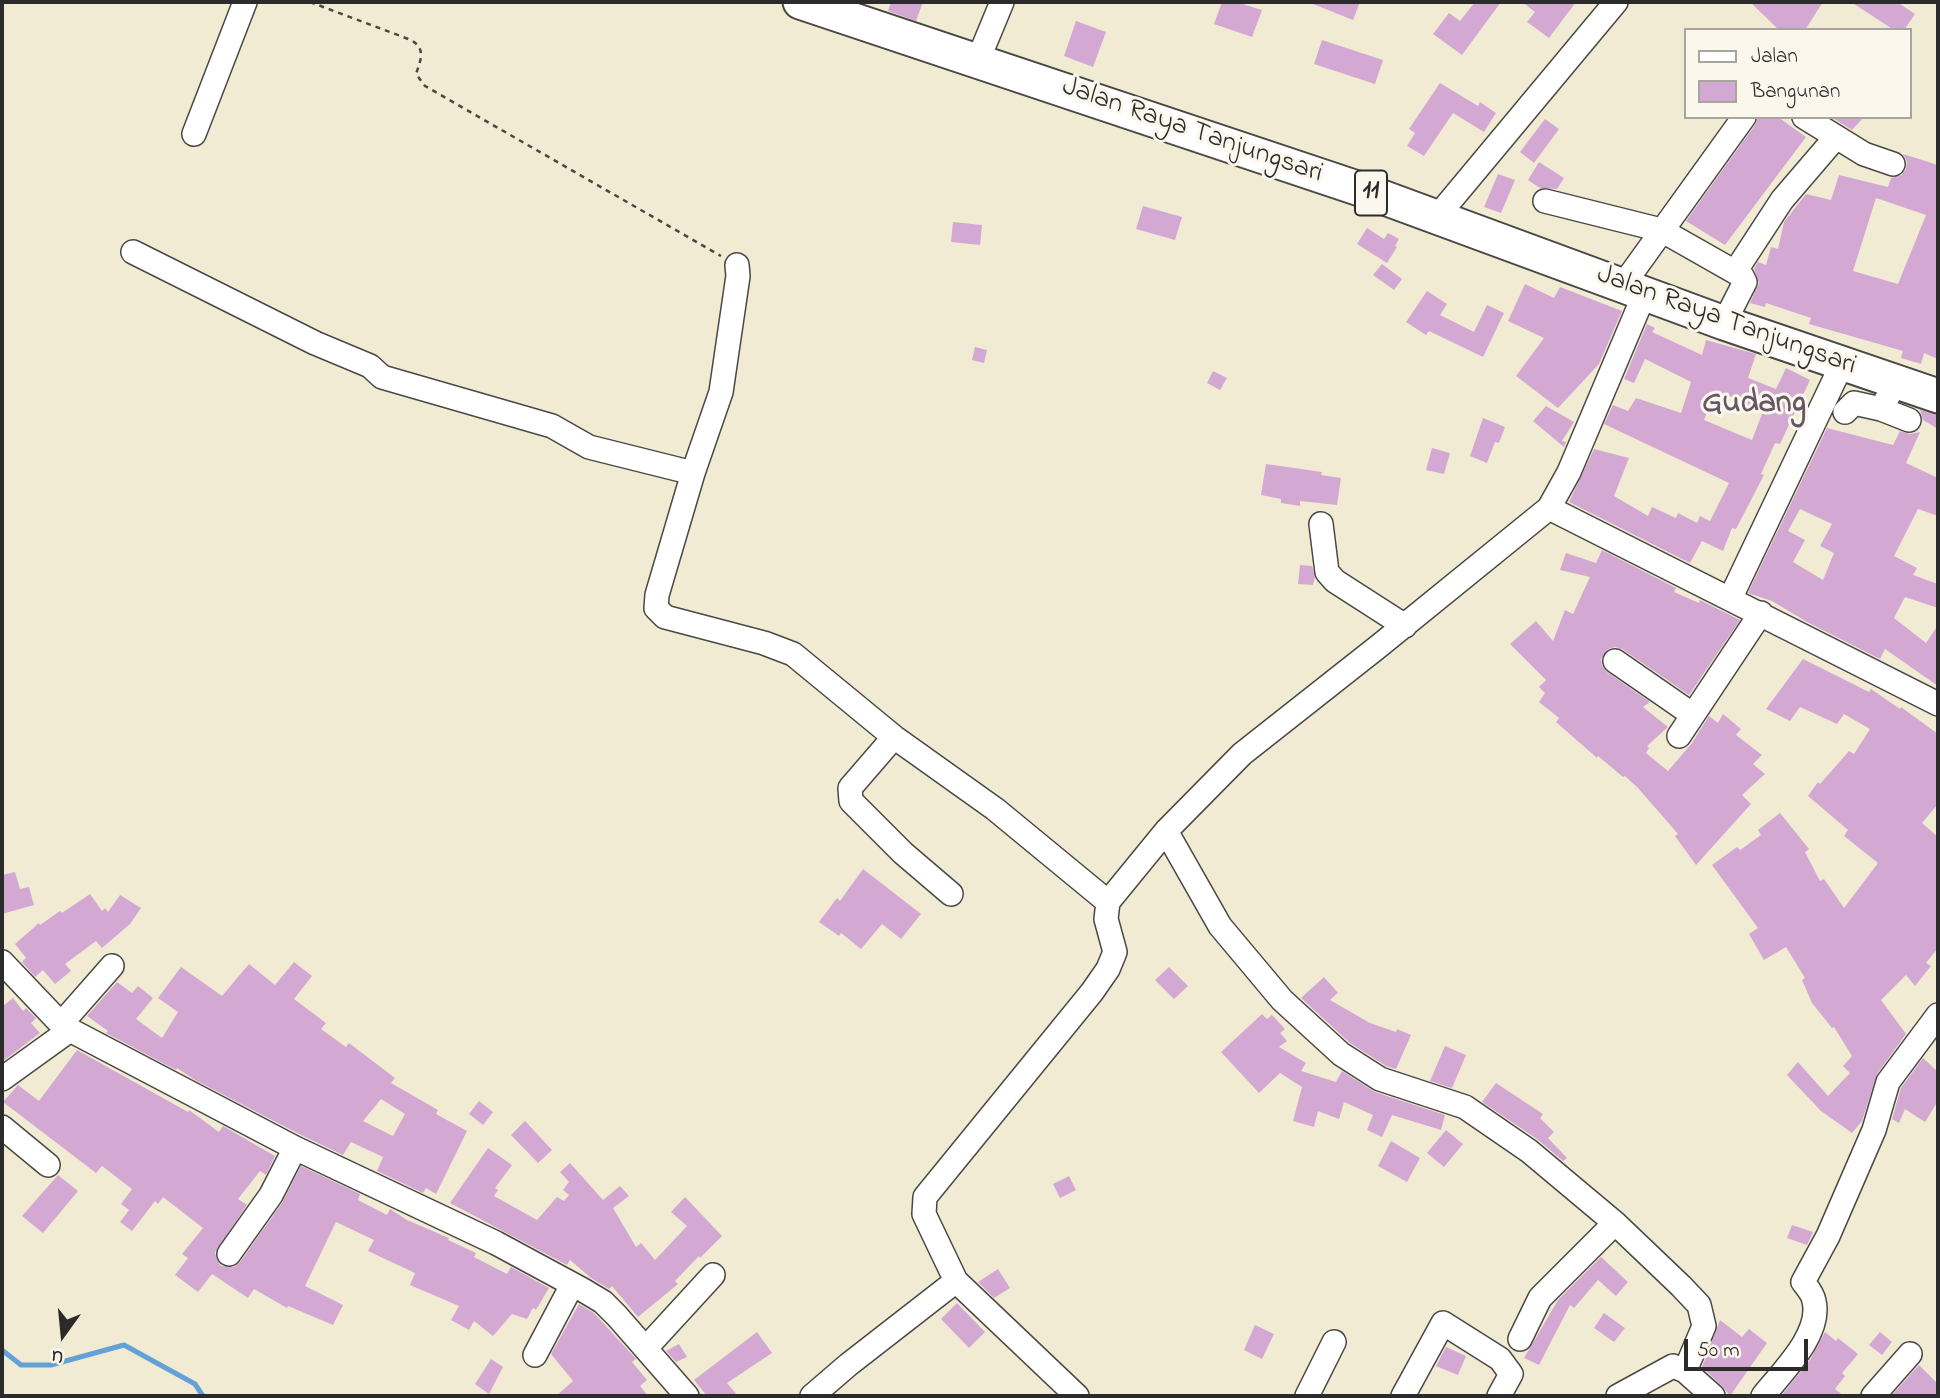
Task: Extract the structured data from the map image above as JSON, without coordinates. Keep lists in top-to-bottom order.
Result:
{
  "streets": {
    "highway": ["Jalan Raya Tanjungsari", "11"]
  },
  "districts": ["Gudang"],
  "legend": ["Jalan", "Bangunan"],
  "scale_bar": "50 m",
  "north": "bottom"
}
